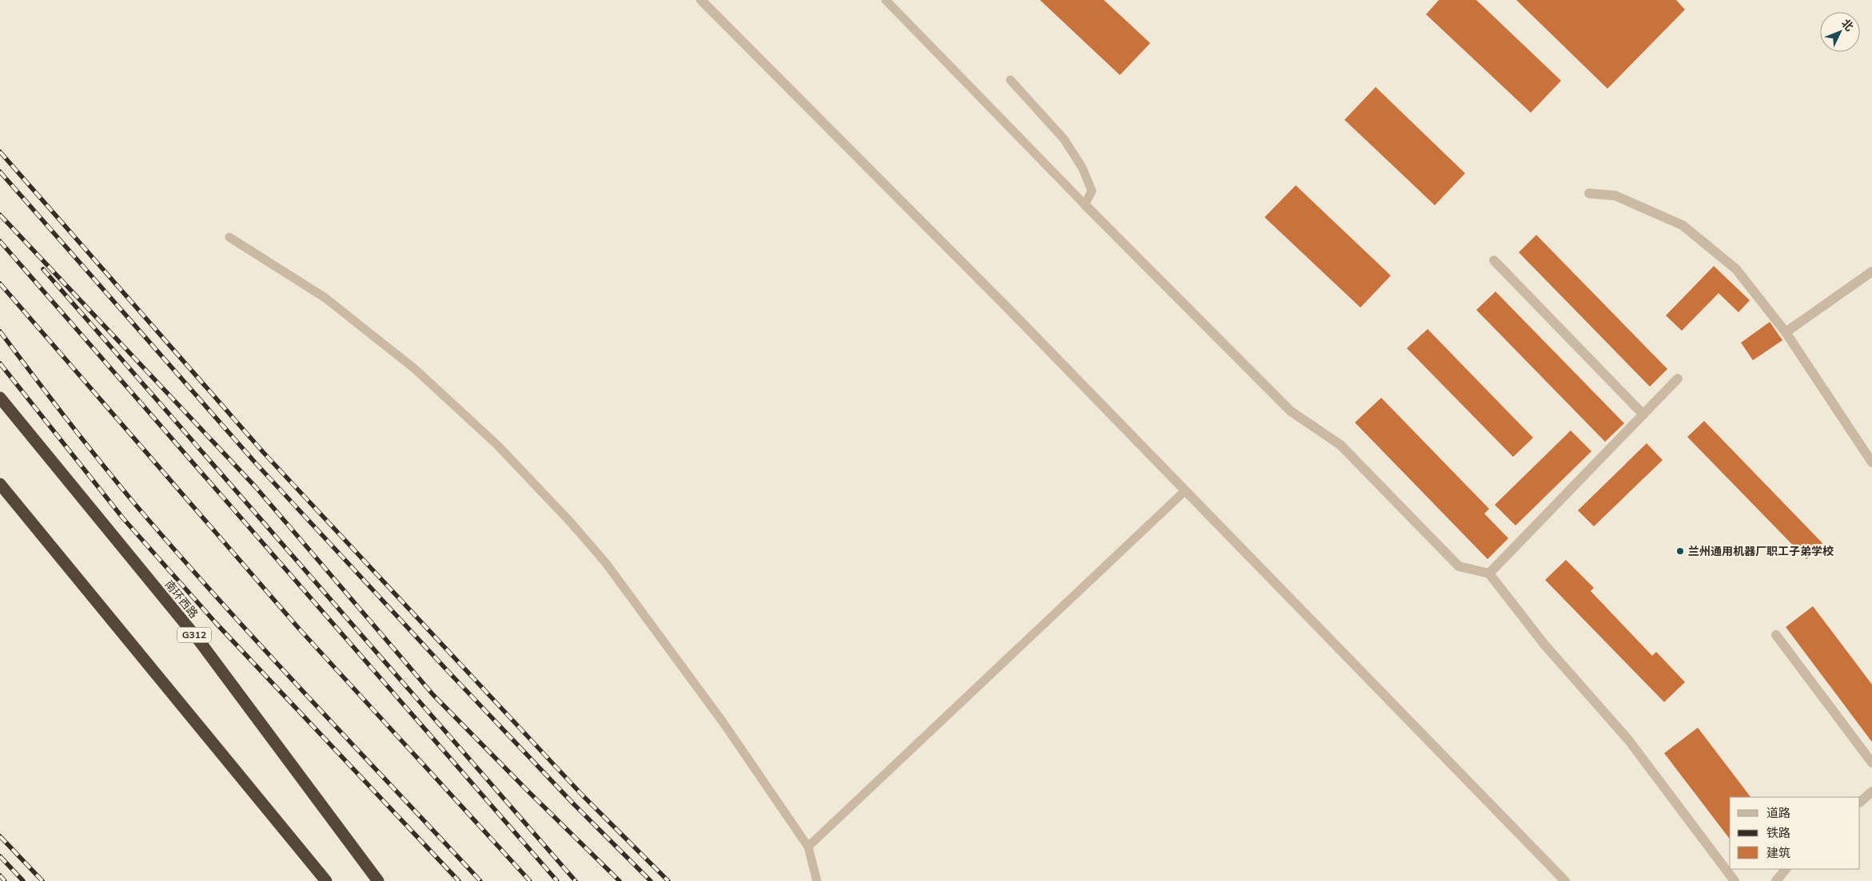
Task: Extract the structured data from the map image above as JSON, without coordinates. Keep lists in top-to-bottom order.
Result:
{
  "streets": {
    "highway": ["南环西路", "G312"]
  },
  "places": ["兰州通用机器厂职工子弟学校"],
  "legend": ["道路", "铁路", "建筑"],
  "north": "top right"
}
